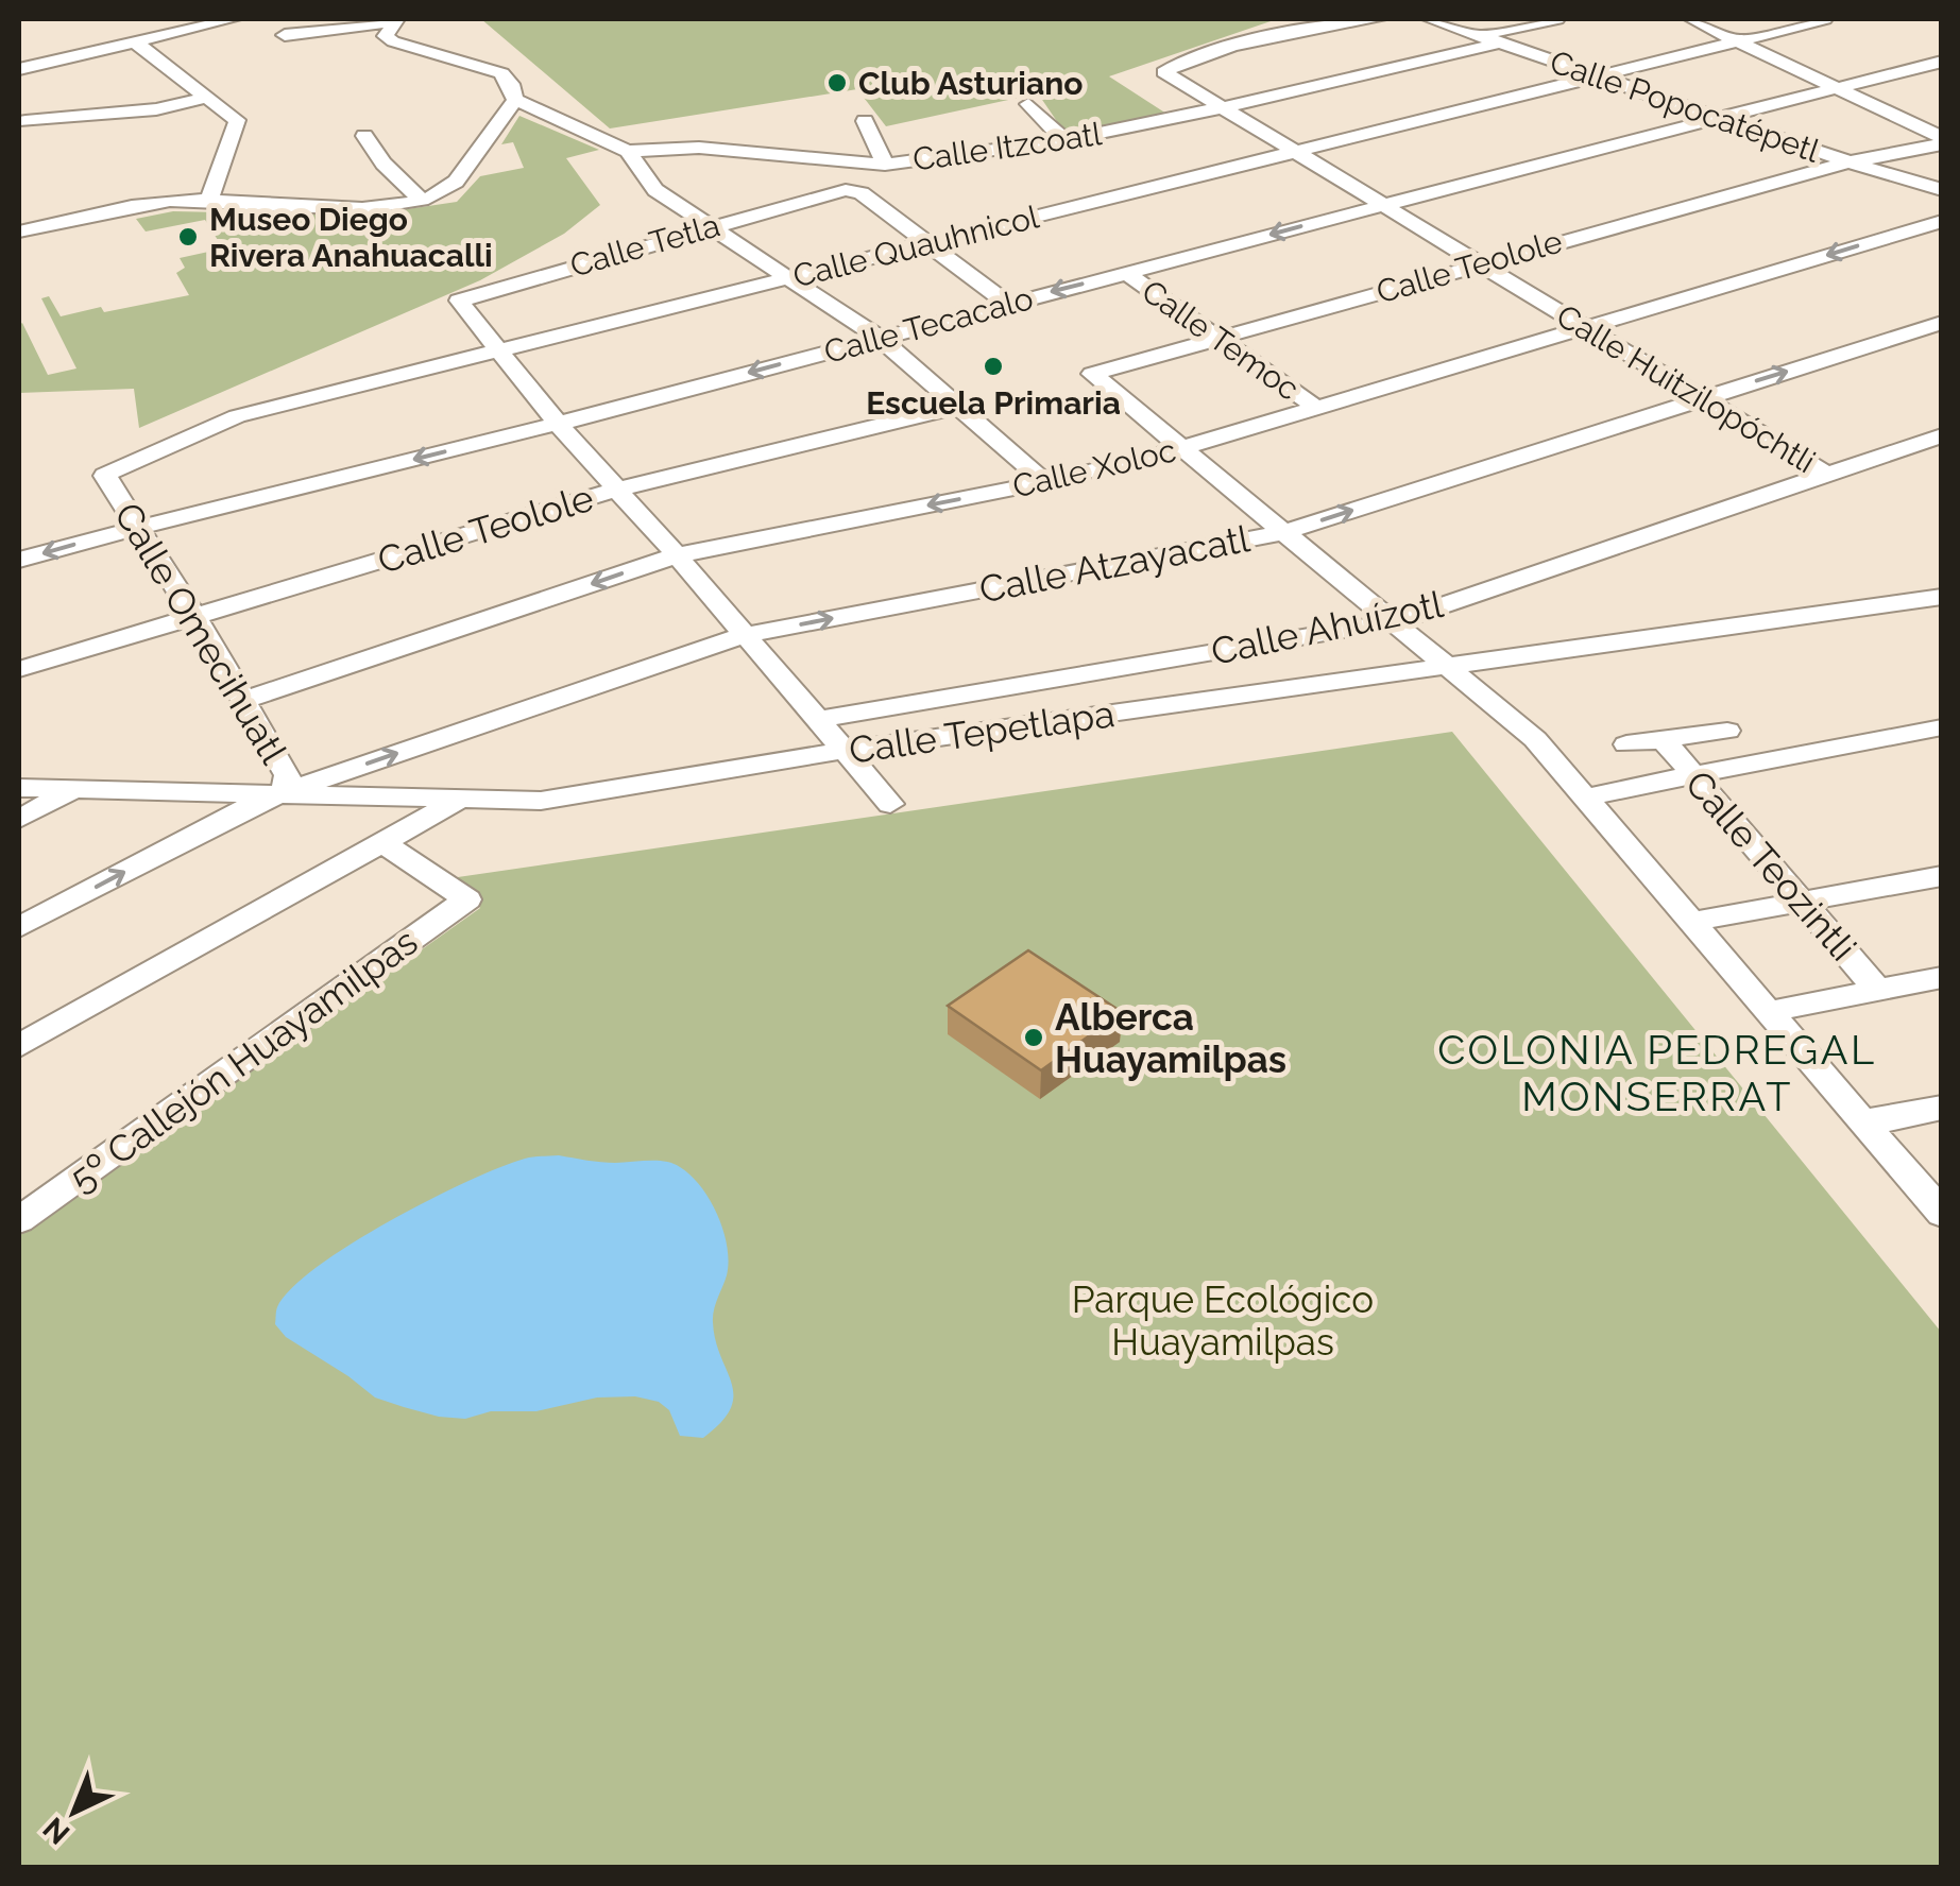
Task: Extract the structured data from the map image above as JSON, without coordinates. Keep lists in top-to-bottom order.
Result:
{
  "streets": {
    "street": [
      "Calle Popocatépetl",
      "Calle Itzcoatl",
      "Calle Tetla",
      "Calle Quauhnicol",
      "Calle Teolole",
      "Calle Tecacalo",
      "Calle Temoc",
      "Calle Huitzilopóchtli",
      "Calle Xoloc",
      "Calle Atzayacatl",
      "Calle Ahuízotl",
      "Calle Omecihuatl",
      "Calle Tepetlapa",
      "Calle Teozintli",
      "5º Callejón Huayamilpas"
    ]
  },
  "crossings": [
    ["Calle Popocatépetl", "Calle Itzcoatl"],
    ["Calle Popocatépetl", "Calle Quauhnicol"],
    ["Calle Popocatépetl", "Calle Teolole"],
    ["Calle Popocatépetl", "Calle Tecacalo"],
    ["Calle Itzcoatl", "Calle Huitzilopóchtli"],
    ["Calle Tetla", "Calle Quauhnicol"],
    ["Calle Quauhnicol", "Calle Huitzilopóchtli"],
    ["Calle Quauhnicol", "Calle Omecihuatl"],
    ["Calle Teolole", "Calle Temoc"],
    ["Calle Teolole", "Calle Huitzilopóchtli"],
    ["Calle Teolole", "Calle Xoloc"],
    ["Calle Teolole", "Calle Omecihuatl"],
    ["Calle Tecacalo", "Calle Temoc"],
    ["Calle Tecacalo", "Calle Huitzilopóchtli"],
    ["Calle Tecacalo", "Calle Omecihuatl"],
    ["Calle Temoc", "Calle Xoloc"],
    ["Calle Huitzilopóchtli", "Calle Xoloc"],
    ["Calle Huitzilopóchtli", "Calle Atzayacatl"],
    ["Calle Huitzilopóchtli", "Calle Ahuízotl"],
    ["Calle Xoloc", "Calle Omecihuatl"],
    ["Calle Atzayacatl", "Calle Omecihuatl"],
    ["Calle Atzayacatl", "Calle Tepetlapa"],
    ["Calle Omecihuatl", "Calle Tepetlapa"]
  ],
  "one_way": ["Calle Tecacalo", "Calle Xoloc", "Calle Atzayacatl"],
  "districts": ["COLONIA PEDREGAL MONSERRAT"],
  "parks": ["Parque Ecológico Huayamilpas"],
  "places": [
    "Club Asturiano",
    "Museo Diego Rivera Anahuacalli",
    "Escuela Primaria",
    "Alberca Huayamilpas"
  ],
  "north": "bottom left"
}
